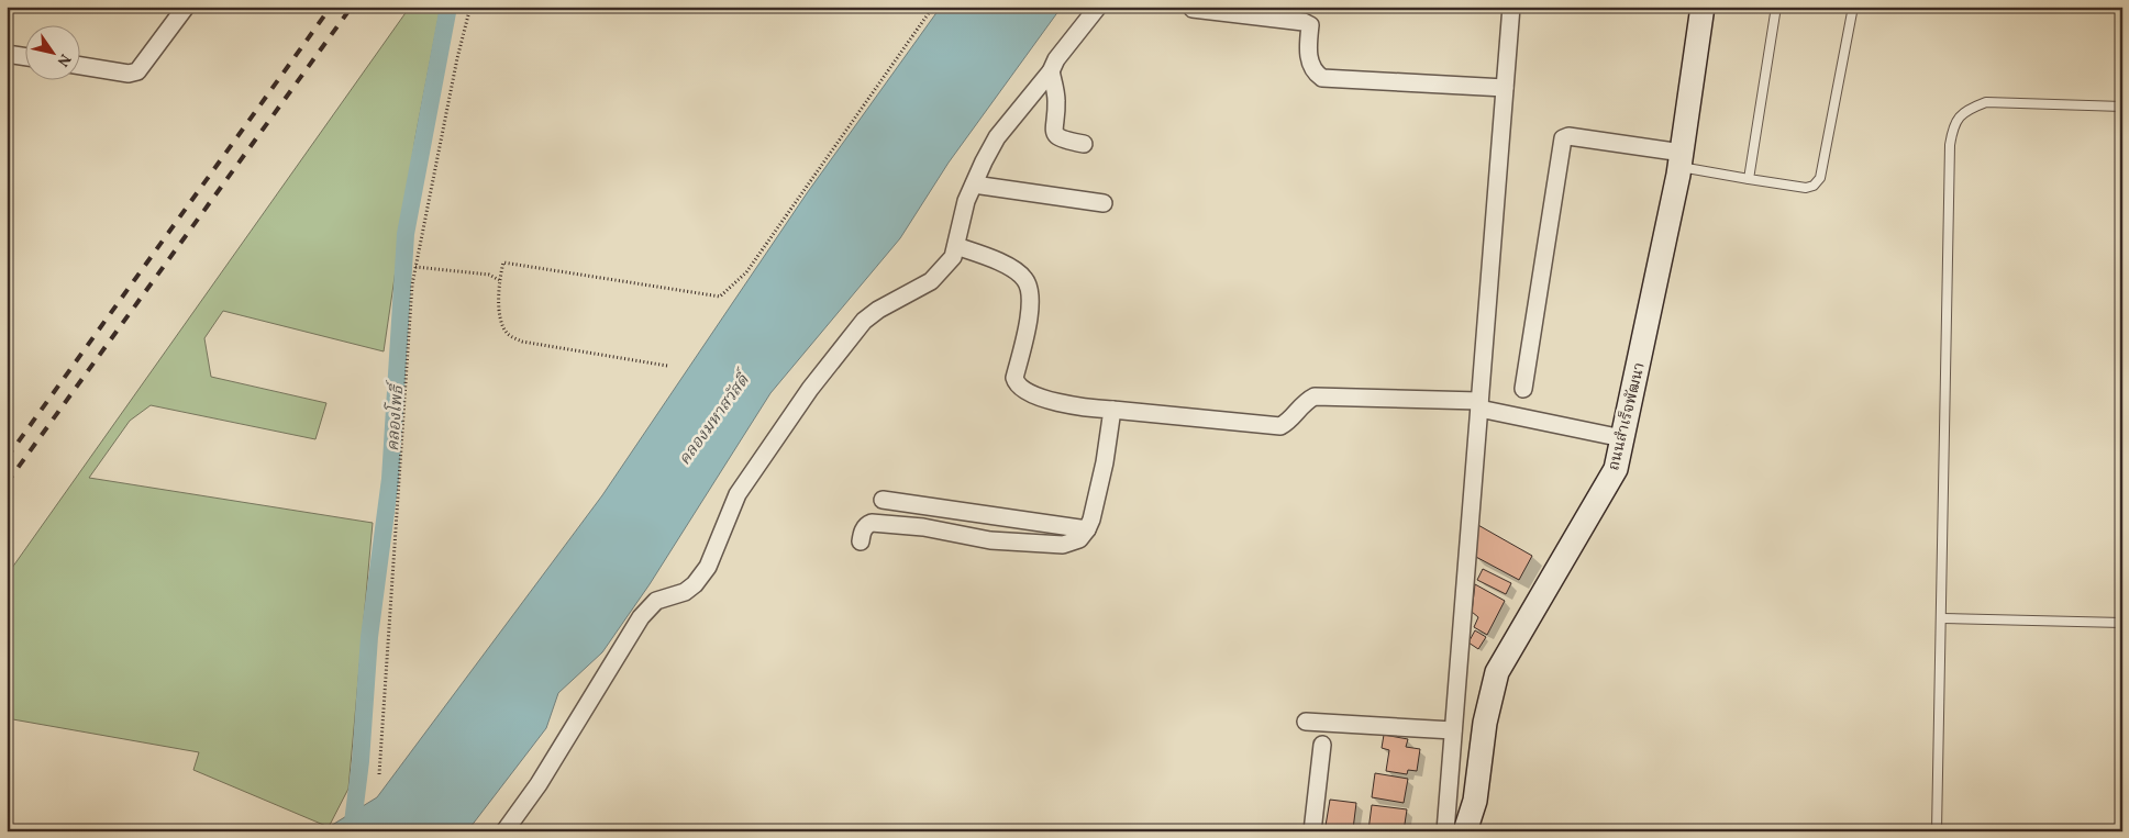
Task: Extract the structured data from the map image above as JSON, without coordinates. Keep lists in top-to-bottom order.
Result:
{
  "streets": {
    "street": ["ถนนสำเร็จพัฒนา"]
  },
  "water": ["คลองโพธิ์", "คลองมหาสวัสดิ์"],
  "north": "bottom right"
}
